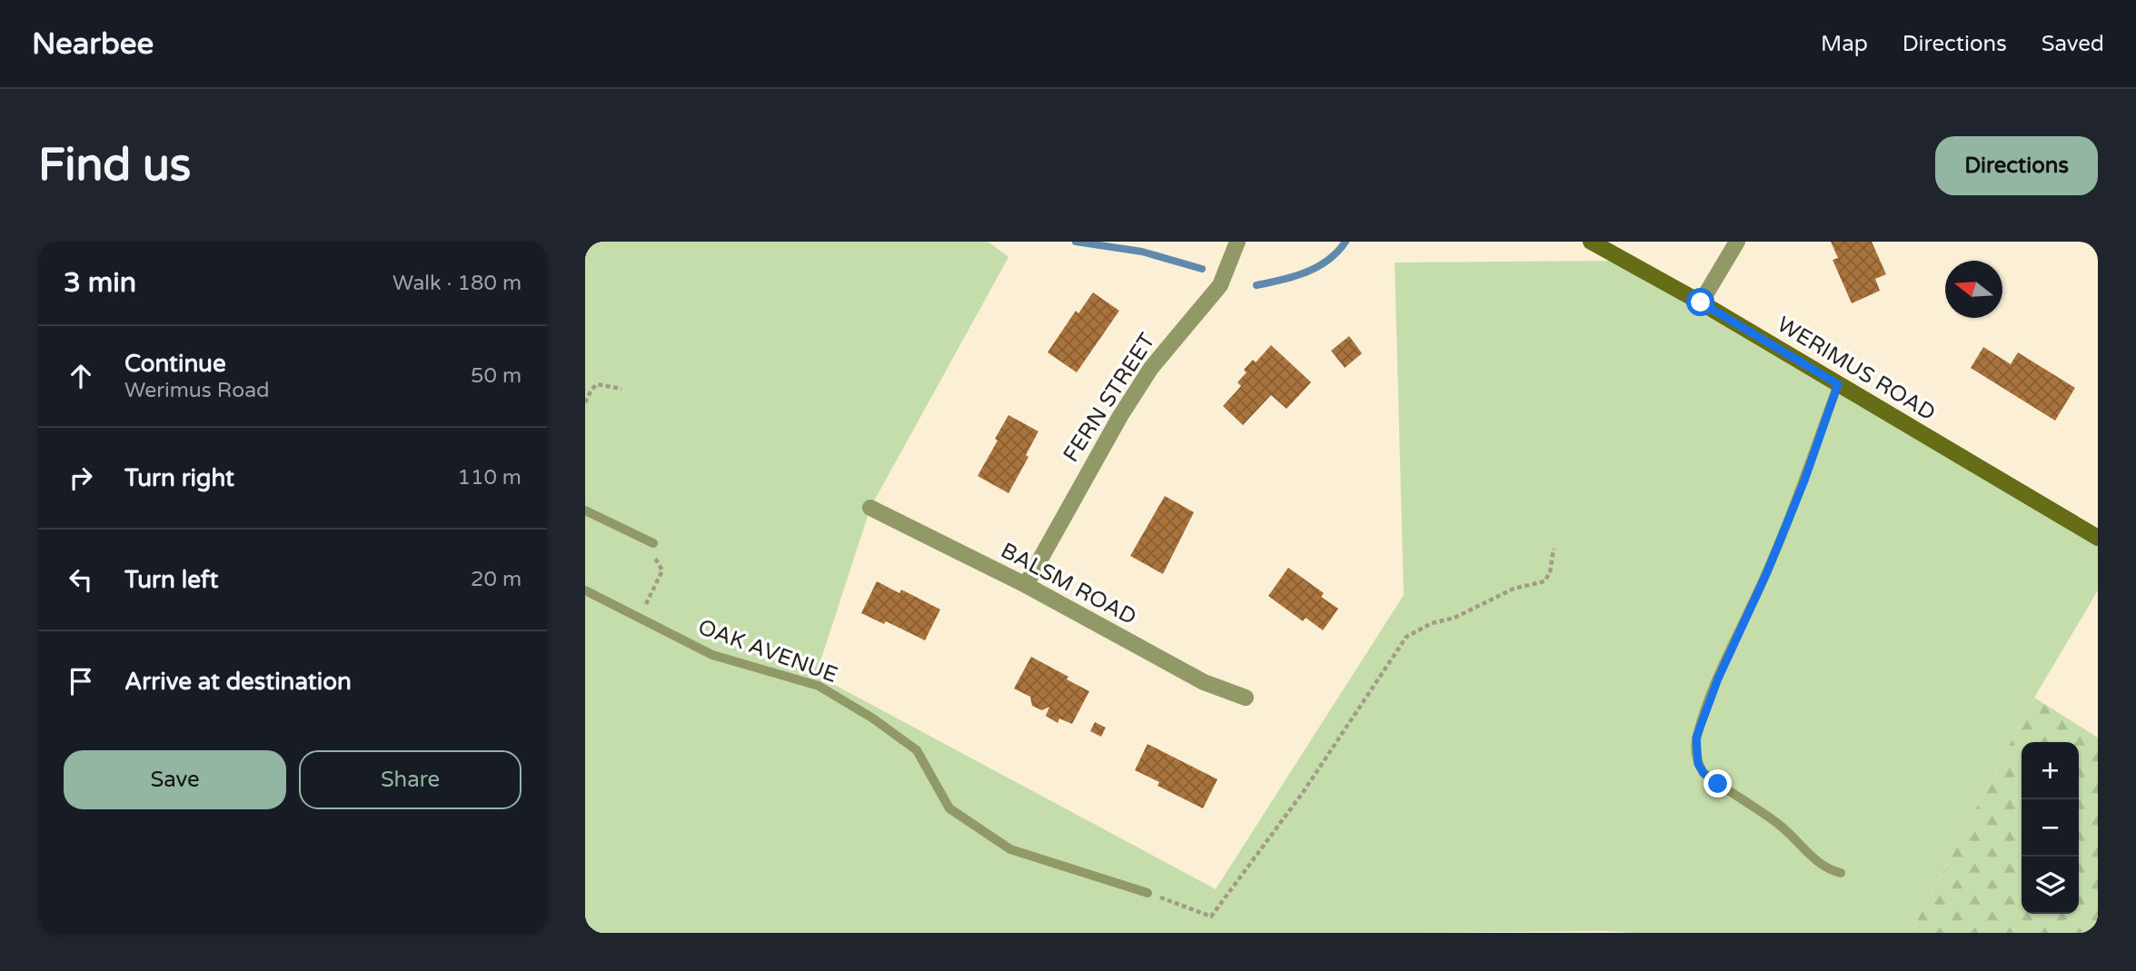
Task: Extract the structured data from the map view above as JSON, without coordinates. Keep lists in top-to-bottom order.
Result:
{
  "streets": {
    "main road": ["WERIMUS ROAD"],
    "street": ["FERN STREET", "BALSM ROAD"],
    "lane": ["OAK AVENUE"]
  },
  "crossings": [
    ["FERN STREET", "BALSM ROAD"]
  ],
  "north": "left",
  "page": {
    "header": "Nearbee",
    "nav": ["Map", "Directions", "Saved"],
    "buttons": [
      "Directions",
      ["Save", "Share"]
    ],
    "title": "Find us",
    "heading": ["3 min", "Walk · 180 m"],
    "list": [
      ["Continue", "Werimus Road", "50 m"],
      ["Turn right", "110 m"],
      ["Turn left", "20 m"],
      "Arrive at destination"
    ],
    "map_buttons": ["+", "−"]
  }
}
